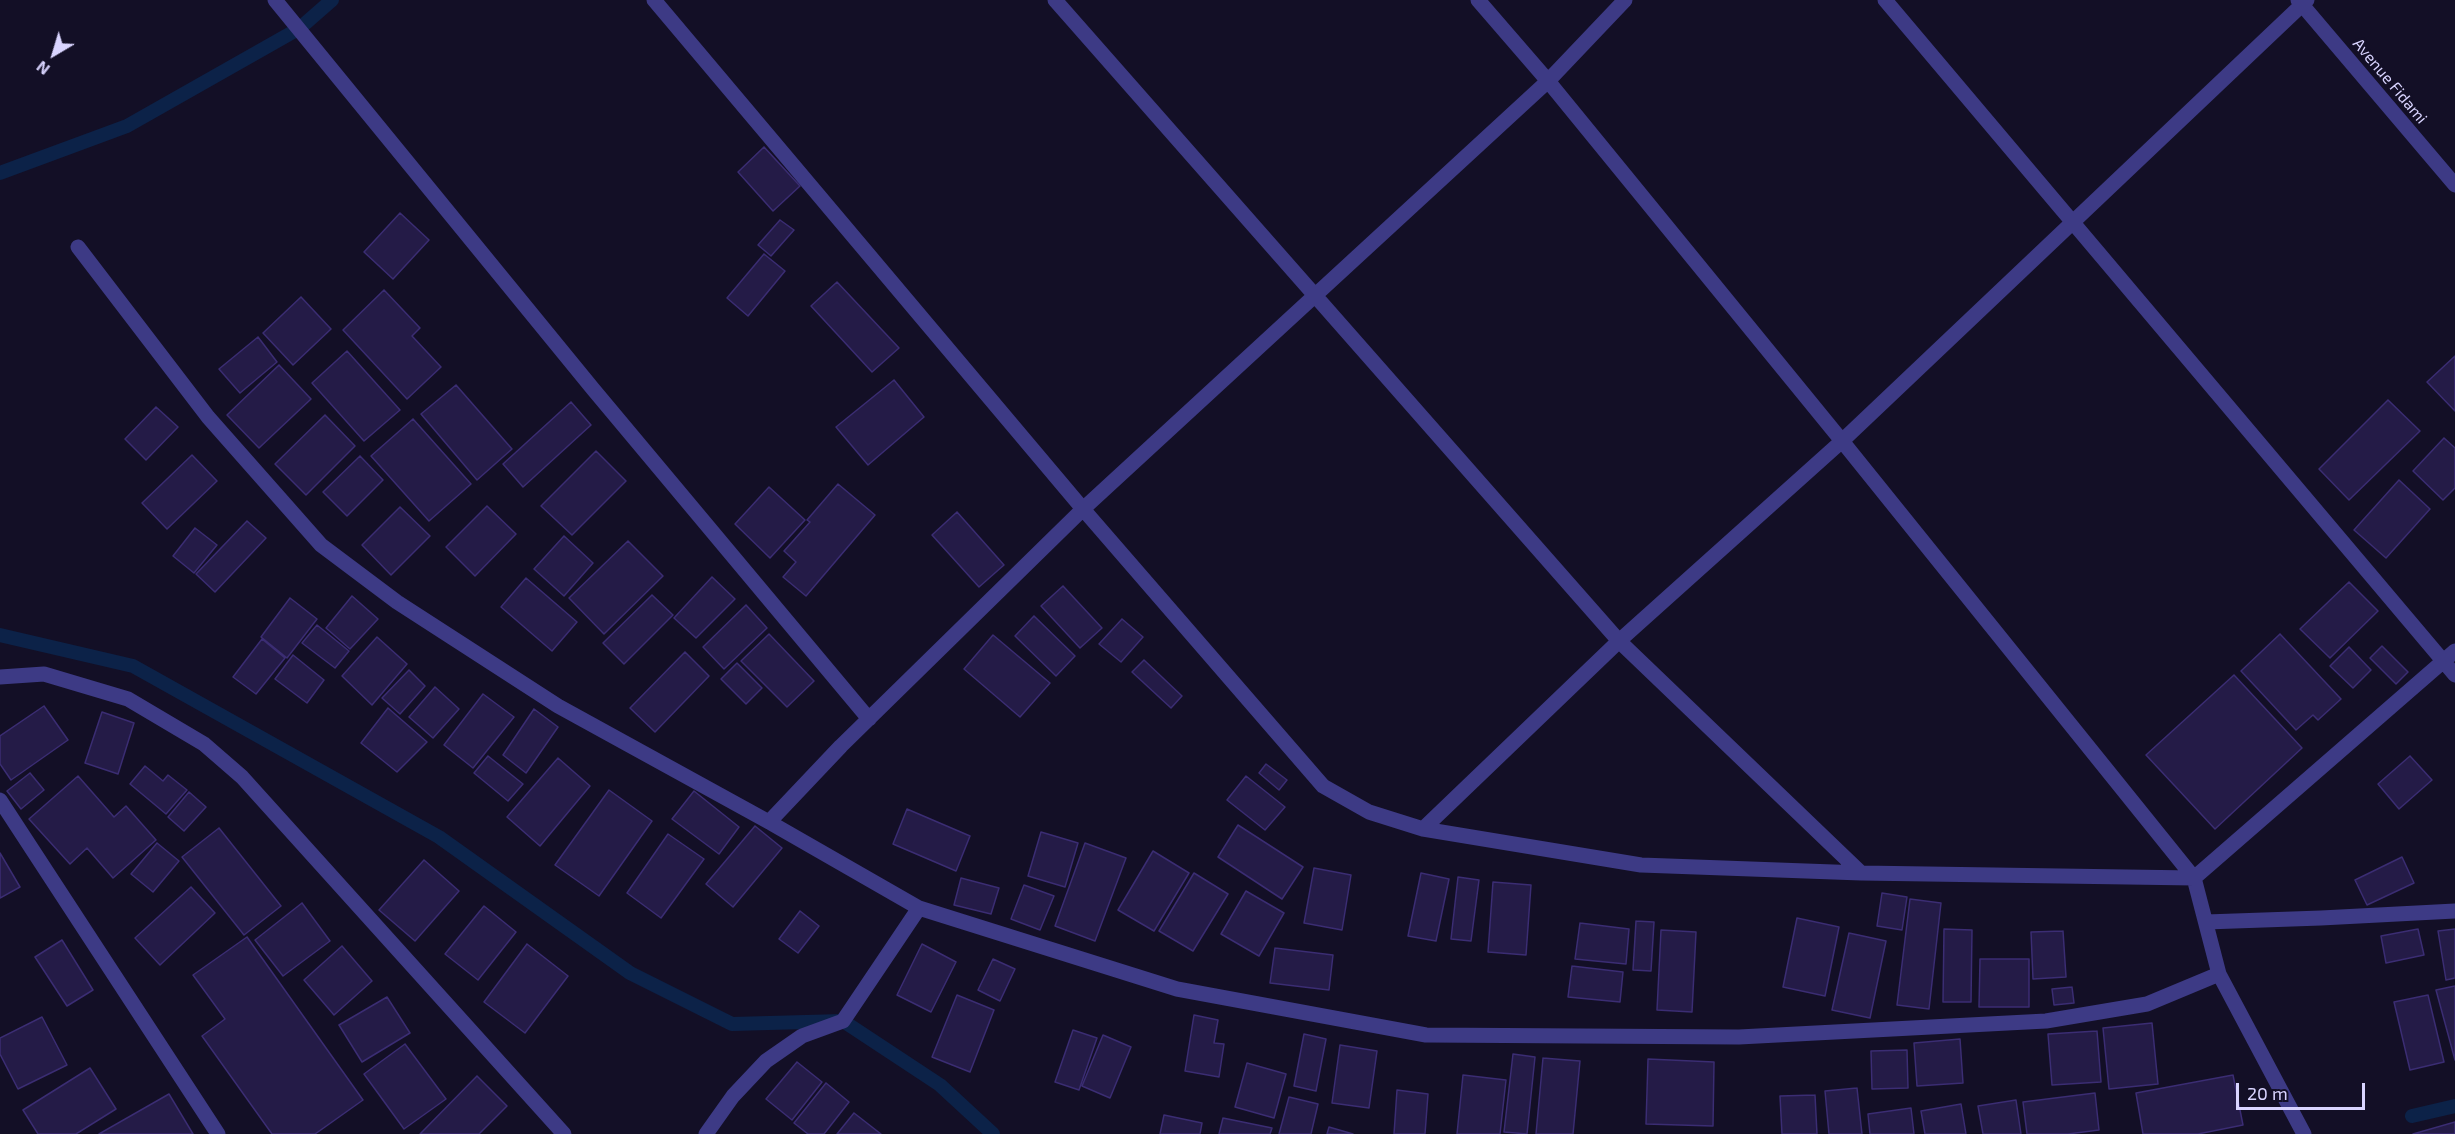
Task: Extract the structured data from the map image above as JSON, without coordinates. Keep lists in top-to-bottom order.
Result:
{
  "streets": {
    "street": ["Avenue Fidami"]
  },
  "scale_bar": "20 m",
  "north": "bottom left"
}
